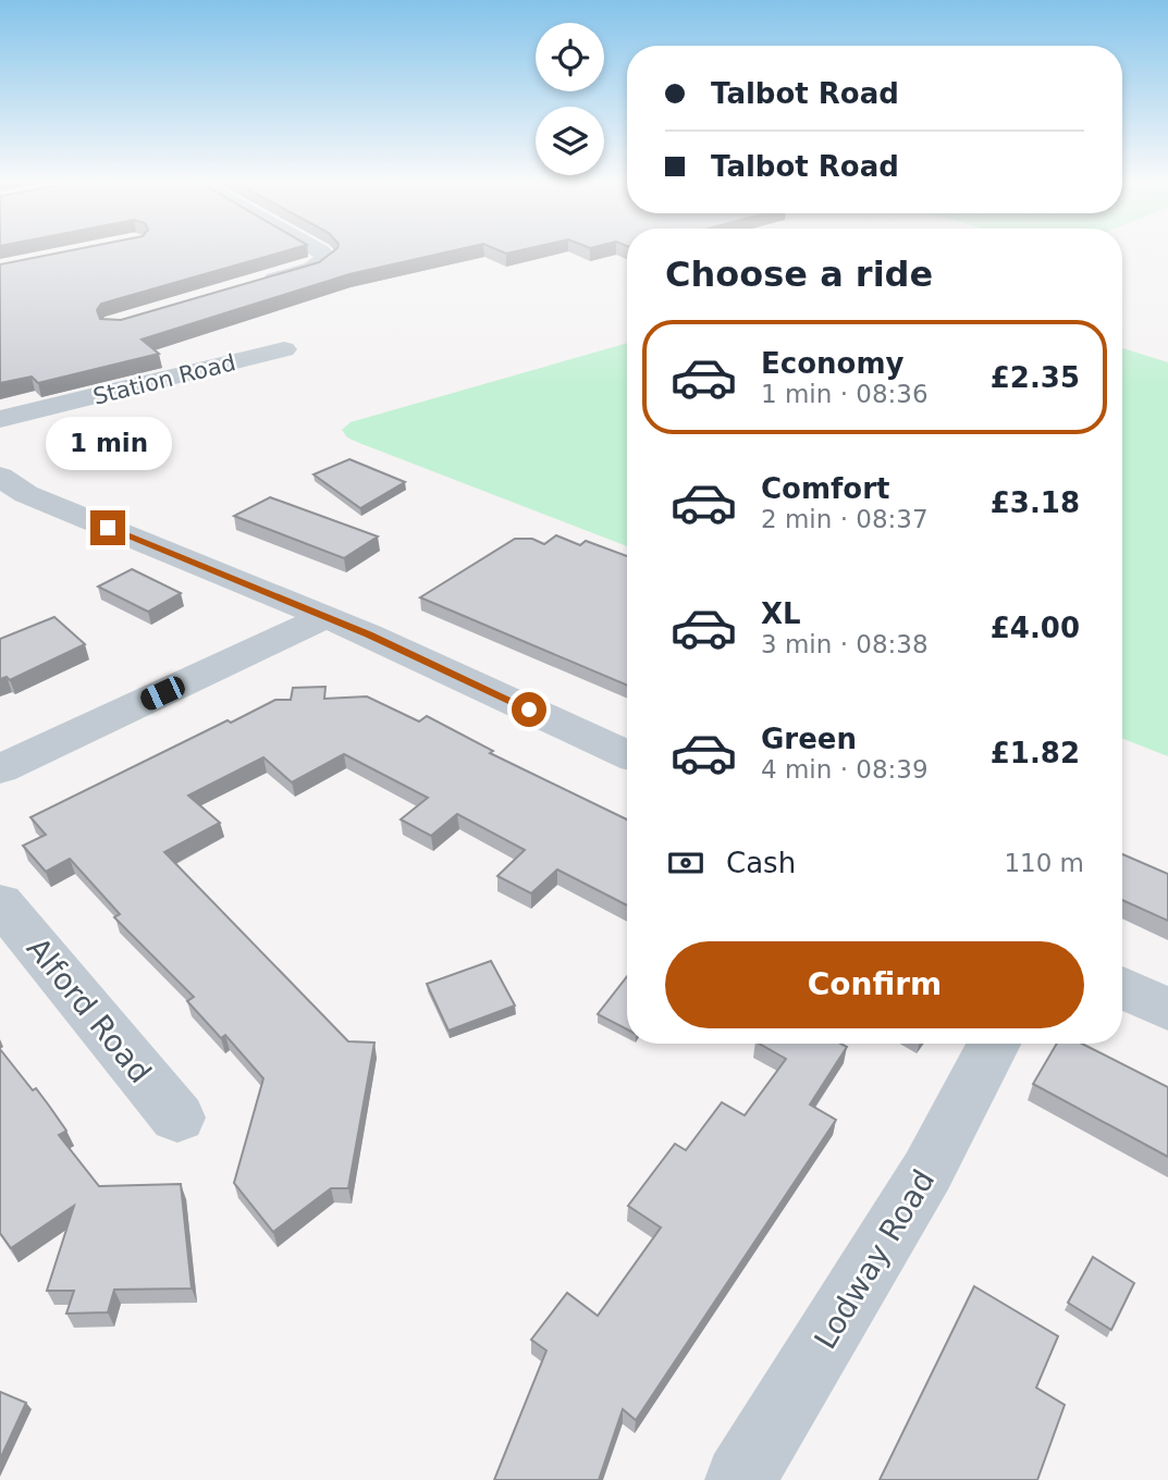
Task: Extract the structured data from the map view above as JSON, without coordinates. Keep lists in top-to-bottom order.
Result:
{
  "streets": {
    "street": ["Station Road", "Alford Road", "Lodway Road"]
  },
  "page": {
    "banner": ["Talbot Road", "Talbot Road"],
    "heading": "Choose a ride",
    "list": [
      {
        "name": "Economy",
        "note": "1 min · 08:36",
        "value": "£2.35"
      },
      {
        "name": "Comfort",
        "note": "2 min · 08:37",
        "value": "£3.18"
      },
      {
        "name": "XL",
        "note": "3 min · 08:38",
        "value": "£4.00"
      },
      {
        "name": "Green",
        "note": "4 min · 08:39",
        "value": "£1.82"
      }
    ],
    "bubble": "1 min",
    "pay": ["Cash", "110 m"],
    "buttons": "Confirm"
  }
}
